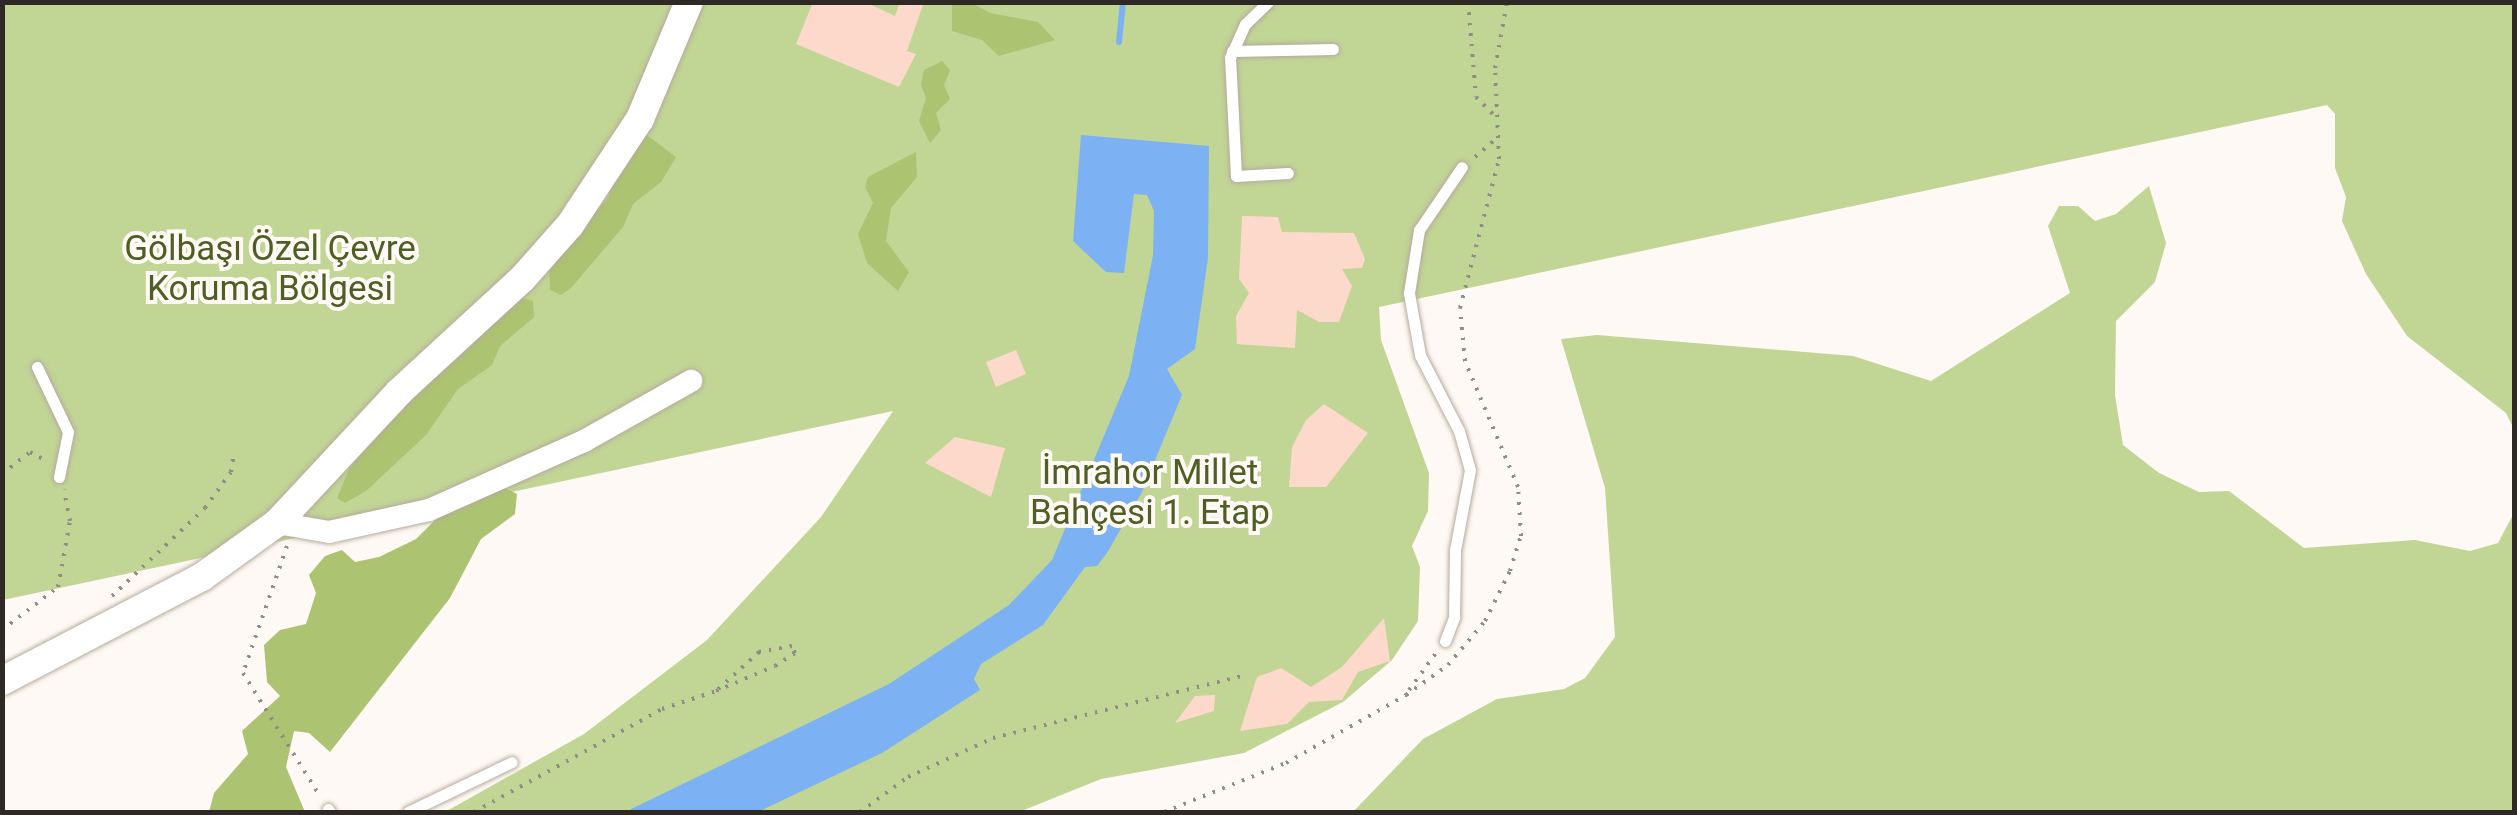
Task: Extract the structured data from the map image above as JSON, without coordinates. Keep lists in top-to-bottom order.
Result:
{
  "parks": ["Gölbaşı Özel Çevre Koruma Bölgesi", "İmrahor Millet Bahçesi 1. Etap"]
}
